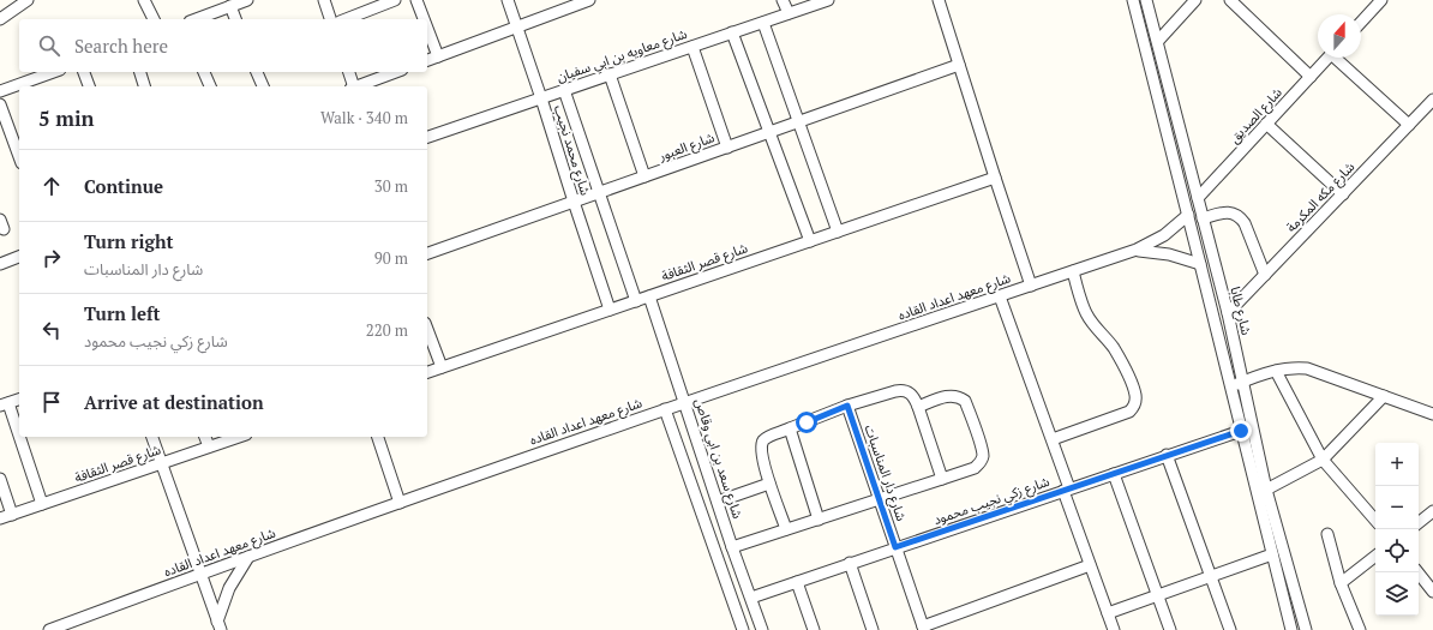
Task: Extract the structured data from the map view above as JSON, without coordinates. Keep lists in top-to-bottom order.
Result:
{
  "streets": {
    "street": [
      "شارع معاويه بن ابي سفيان",
      "شارع الصديق",
      "شارع العبور",
      "شارع محمد نجيب",
      "شارع مكه المكرمة",
      "شارع قصر الثقافة",
      "شارع معهد اعداد القاده",
      "شارع طابا",
      "شارع سعد بن ابي وقاص",
      "شارع دار المناسبات",
      "شارع زكي نجيب محمود"
    ]
  },
  "crossings": [
    ["شارع معاويه بن ابي سفيان", "شارع محمد نجيب"],
    ["شارع الصديق", "شارع طابا"],
    ["شارع العبور", "شارع محمد نجيب"],
    ["شارع محمد نجيب", "شارع قصر الثقافة"],
    ["شارع مكه المكرمة", "شارع طابا"],
    ["شارع قصر الثقافة", "شارع سعد بن ابي وقاص"],
    ["شارع معهد اعداد القاده", "شارع سعد بن ابي وقاص"],
    ["شارع سعد بن ابي وقاص", "شارع زكي نجيب محمود"],
    ["شارع دار المناسبات", "شارع زكي نجيب محمود"]
  ],
  "north": "top",
  "page": {
    "search": "Search here",
    "heading": ["5 min", "Walk · 340 m"],
    "list": [
      ["Continue", "30 m"],
      ["Turn right", "شارع دار المناسبات", "90 m"],
      ["Turn left", "شارع زكي نجيب محمود", "220 m"],
      "Arrive at destination"
    ],
    "map_buttons": ["+", "−"]
  }
}
